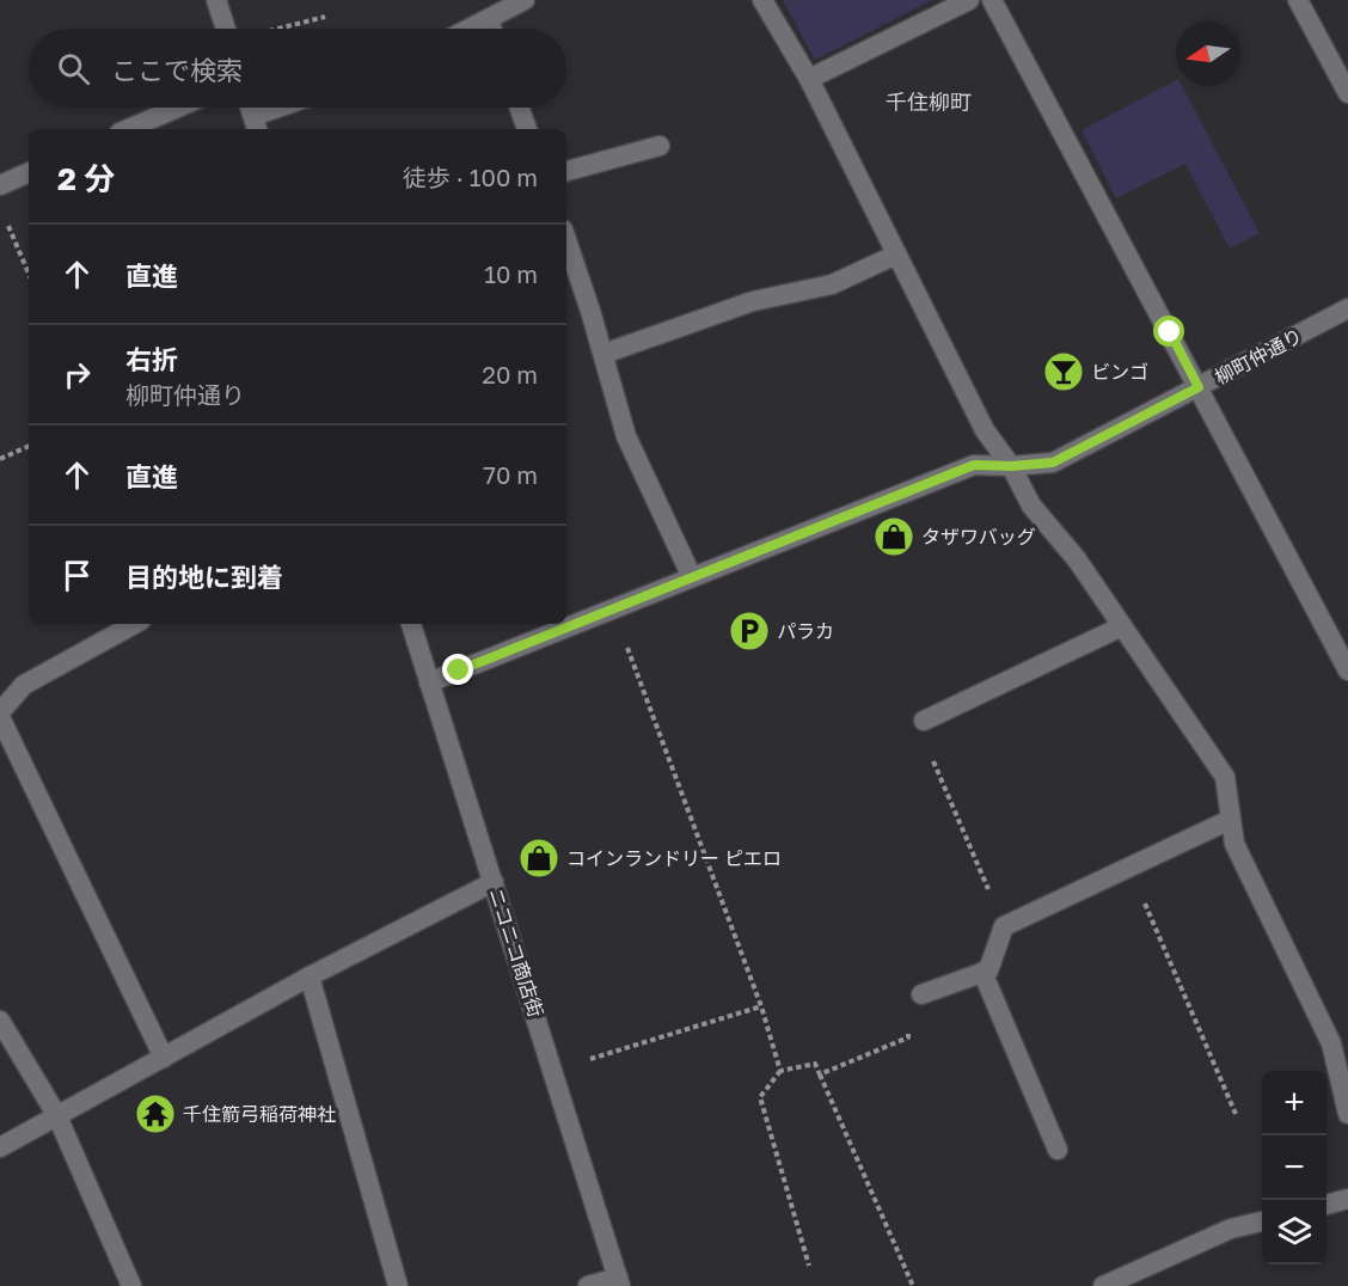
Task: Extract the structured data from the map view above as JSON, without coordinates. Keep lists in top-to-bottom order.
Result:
{
  "streets": {
    "street": ["柳町仲通り", "ニコニコ商店街"]
  },
  "crossings": [
    ["柳町仲通り", "ニコニコ商店街"]
  ],
  "districts": ["千住柳町"],
  "places": {
    "bar": ["ビンゴ"],
    "shop": ["タザワバッグ", "コインランドリー ピエロ"],
    "parking": ["パラカ"],
    "temple": ["千住箭弓稲荷神社"]
  },
  "north": "left",
  "page": {
    "search": "ここで検索",
    "heading": ["2 分", "徒歩 · 100 m"],
    "list": [
      ["直進", "10 m"],
      ["右折", "柳町仲通り", "20 m"],
      ["直進", "70 m"],
      "目的地に到着"
    ],
    "map_buttons": ["+", "−"]
  }
}
